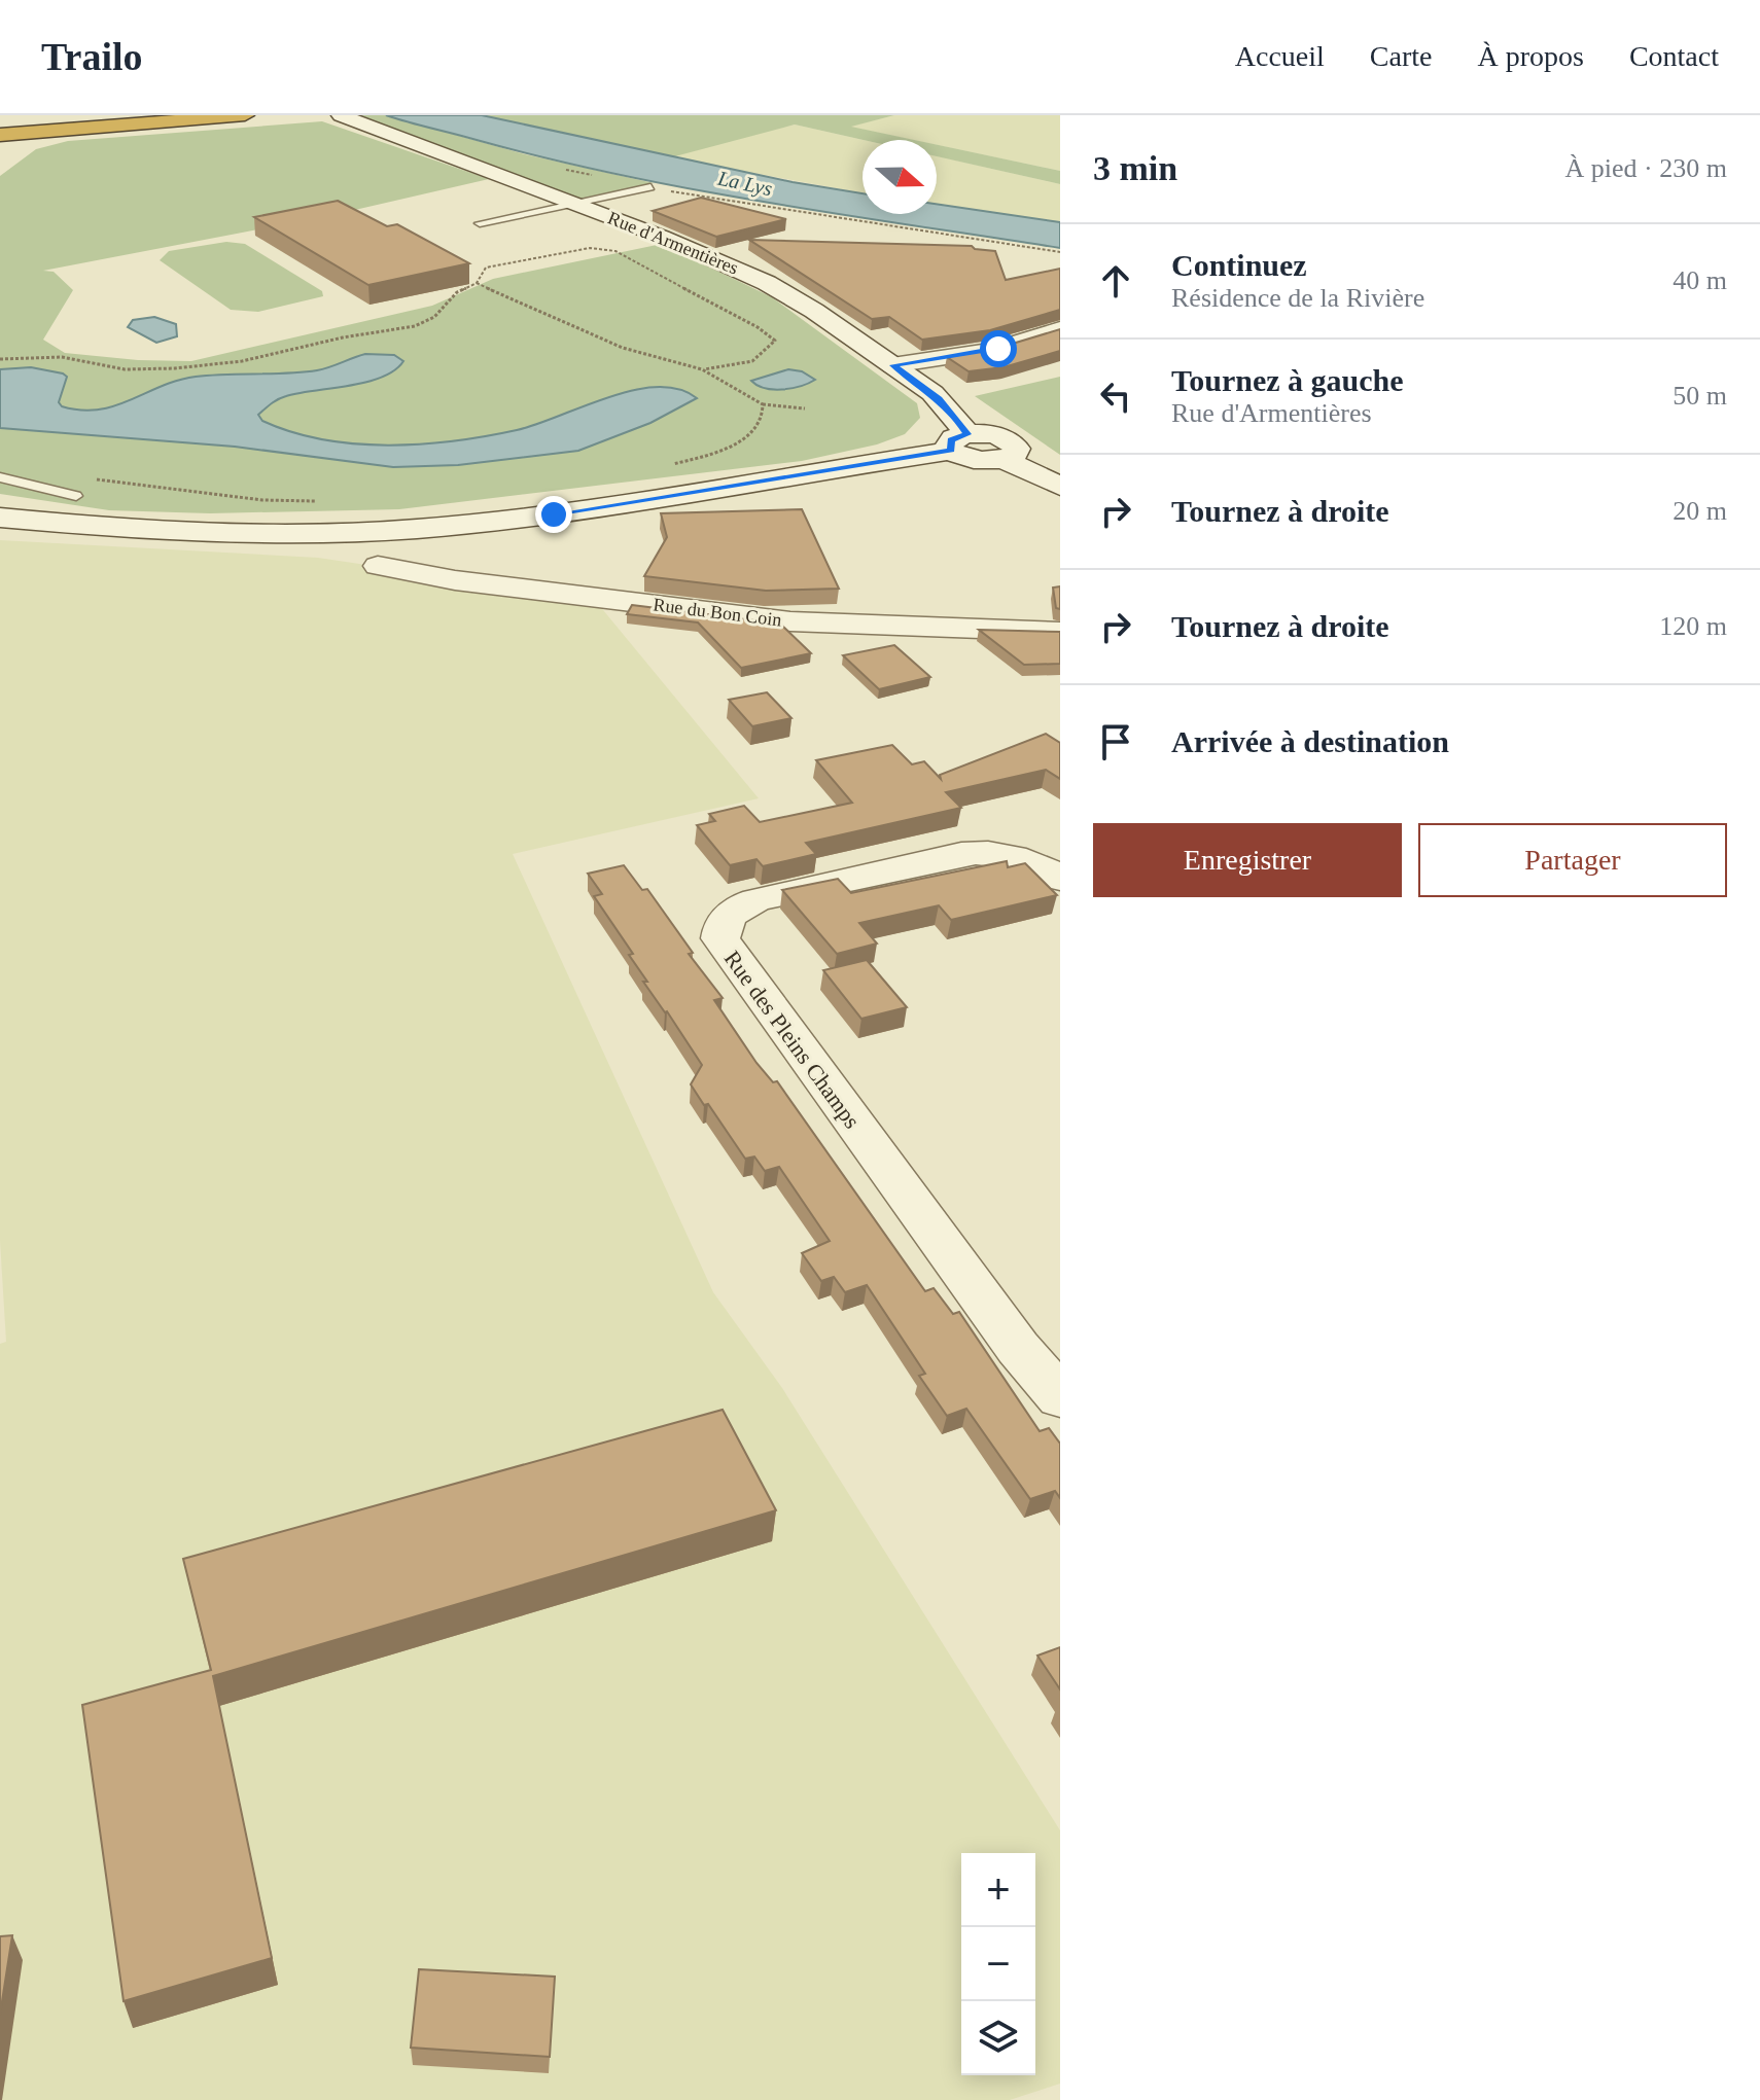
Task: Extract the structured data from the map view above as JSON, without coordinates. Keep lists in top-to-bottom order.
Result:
{
  "streets": {
    "main road": ["Rue d'Armentières"],
    "street": ["Rue du Bon Coin", "Rue des Pleins Champs"]
  },
  "water": ["La Lys"],
  "north": "right",
  "page": {
    "header": "Trailo",
    "nav": [
      "Accueil",
      "Carte",
      "À propos",
      "Contact"
    ],
    "heading": ["3 min", "À pied · 230 m"],
    "list": [
      ["Continuez", "Résidence de la Rivière", "40 m"],
      ["Tournez à gauche", "Rue d'Armentières", "50 m"],
      ["Tournez à droite", "20 m"],
      ["Tournez à droite", "120 m"],
      "Arrivée à destination"
    ],
    "buttons": ["Enregistrer", "Partager"],
    "map_buttons": ["+", "−"]
  }
}
